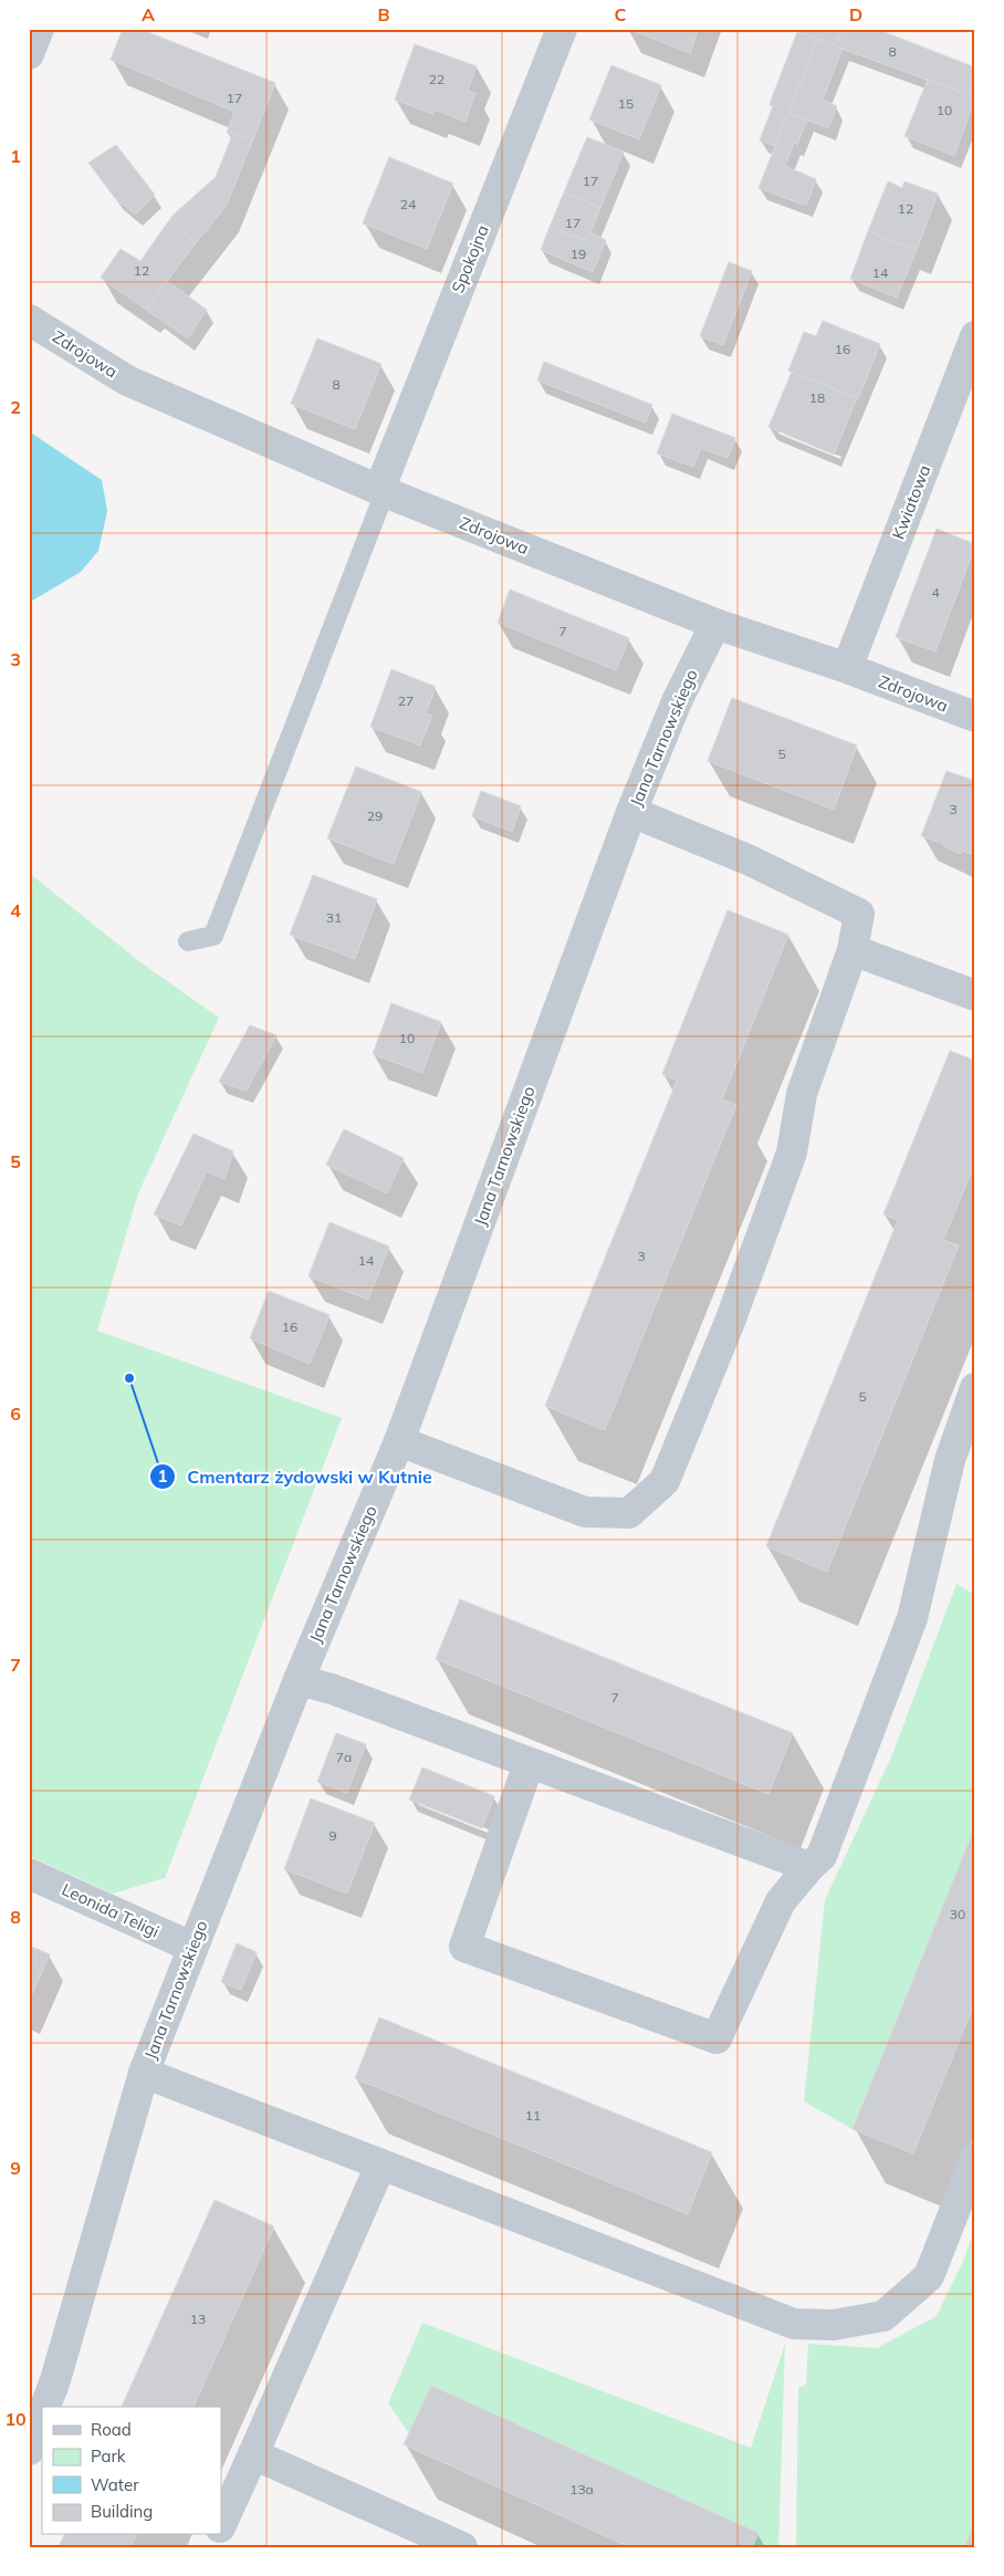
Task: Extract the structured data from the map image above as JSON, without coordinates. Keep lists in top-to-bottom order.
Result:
{
  "streets": {
    "street": [
      "Spokojna",
      "Zdrojowa",
      "Kwiatowa",
      "Jana Tarnowskiego",
      "Leonida Teligi"
    ]
  },
  "crossings": [
    ["Spokojna", "Zdrojowa"],
    ["Zdrojowa", "Kwiatowa"],
    ["Zdrojowa", "Jana Tarnowskiego"],
    ["Jana Tarnowskiego", "Leonida Teligi"]
  ],
  "places": ["Cmentarz żydowski w Kutnie"],
  "house_numbers": [
    "8",
    "22",
    "17",
    "15",
    "10",
    "17",
    "24",
    "12",
    "17",
    "19",
    "12",
    "14",
    "16",
    "8",
    "18",
    "4",
    "7",
    "27",
    "5",
    "3",
    "29",
    "31",
    "10",
    "3",
    "14",
    "16",
    "5",
    "7",
    "7a",
    "9",
    "30",
    "11",
    "13",
    "13a"
  ],
  "legend": [
    "Road",
    "Park",
    "Water",
    "Building"
  ],
  "grid": {
    "columns": [
      "A",
      "B",
      "C",
      "D"
    ],
    "rows": [
      "1",
      "2",
      "3",
      "4",
      "5",
      "6",
      "7",
      "8",
      "9",
      "10"
    ]
  }
}
